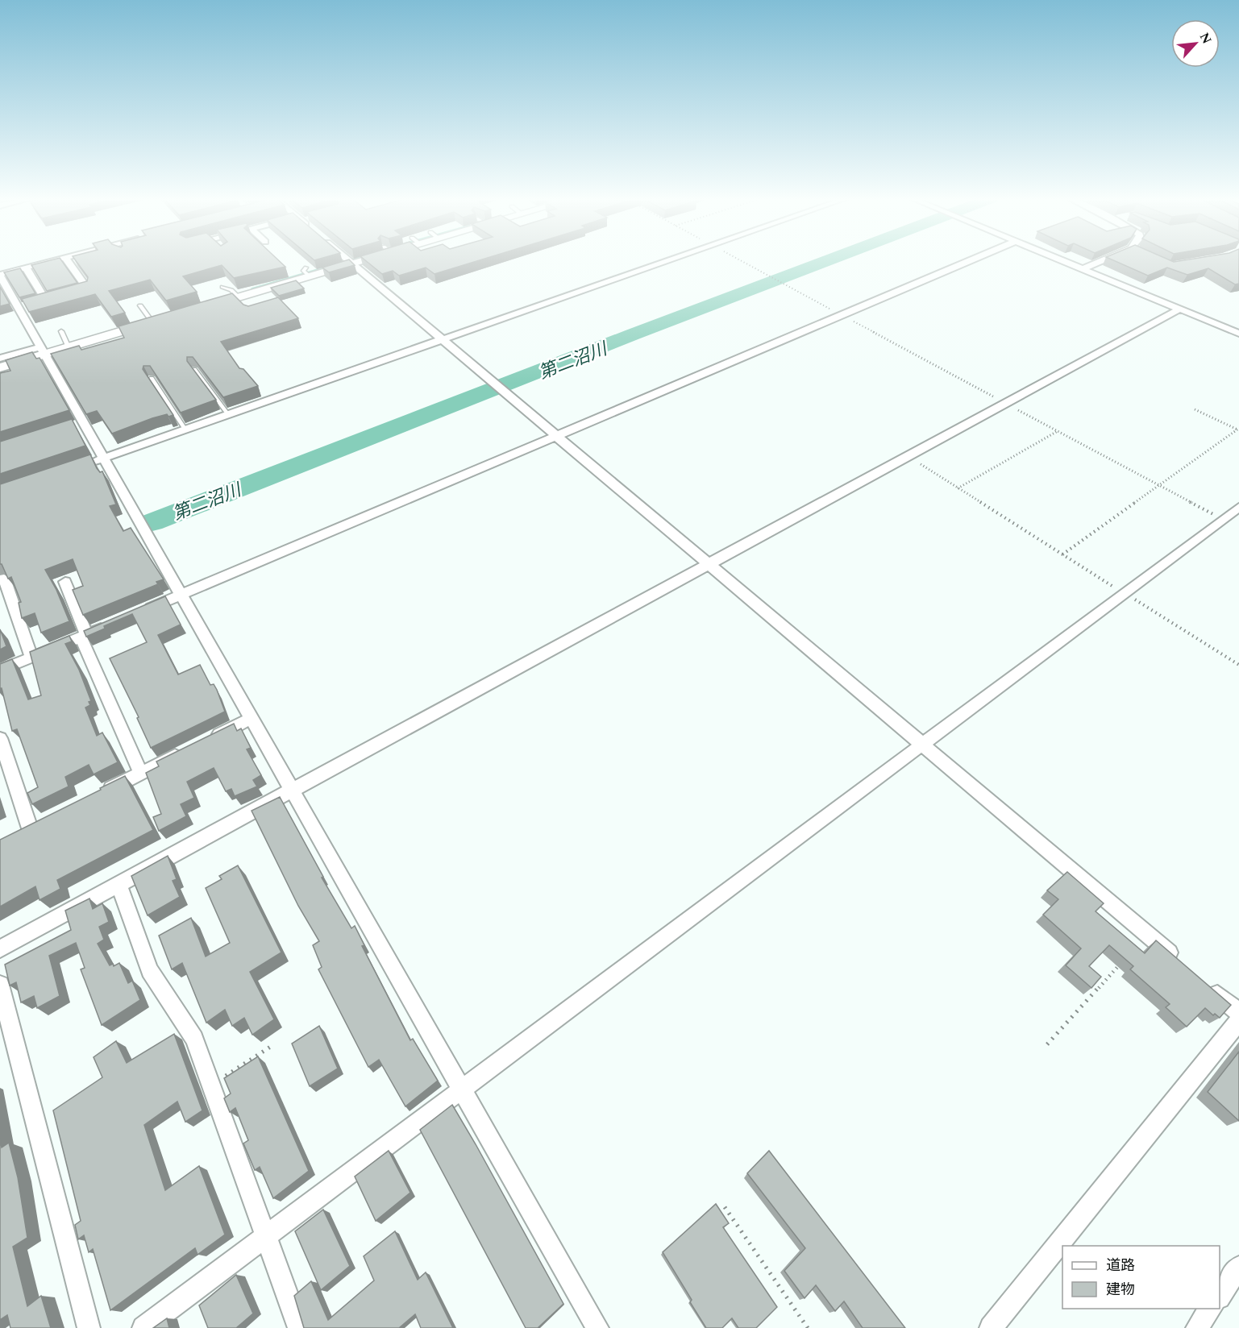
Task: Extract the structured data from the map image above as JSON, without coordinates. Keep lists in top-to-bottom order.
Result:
{
  "water": ["第二沼川"],
  "legend": ["道路", "建物"],
  "north": "top right"
}
